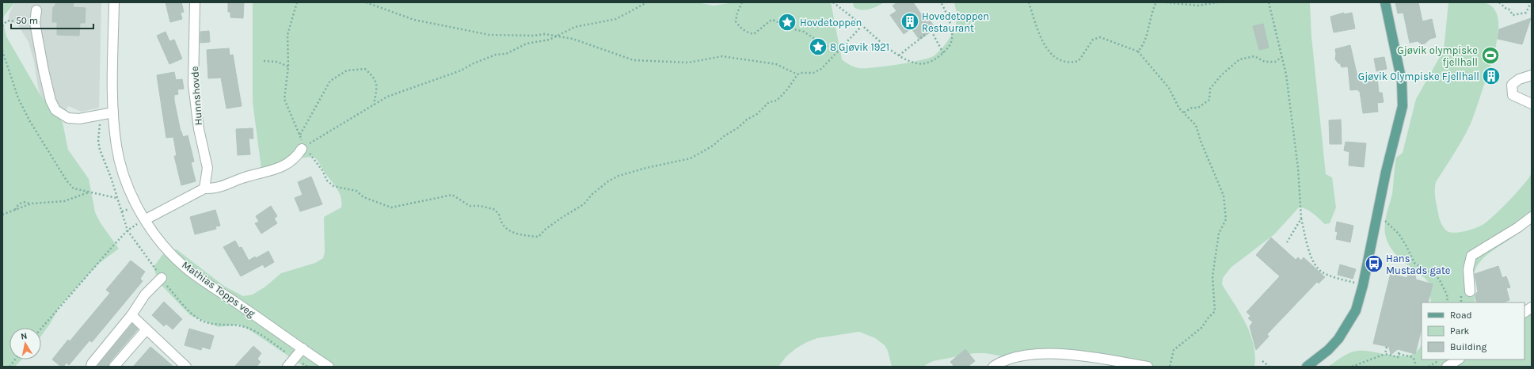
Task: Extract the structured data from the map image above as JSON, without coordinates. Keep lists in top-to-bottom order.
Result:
{
  "streets": {
    "street": ["Hunnshovde", "Mathias Topps veg"]
  },
  "places": {
    "building": ["Hovedetoppen Restaurant", "Gjøvik Olympiske Fjellhall"],
    "place": ["Hovdetoppen", "8 Gjøvik 1921"],
    "sports": ["Gjøvik olympiske fjellhall"],
    "bus stop": ["Hans Mustads gate"]
  },
  "legend": ["Road", "Park", "Building"],
  "scale_bar": "50 m",
  "north": "top"
}
